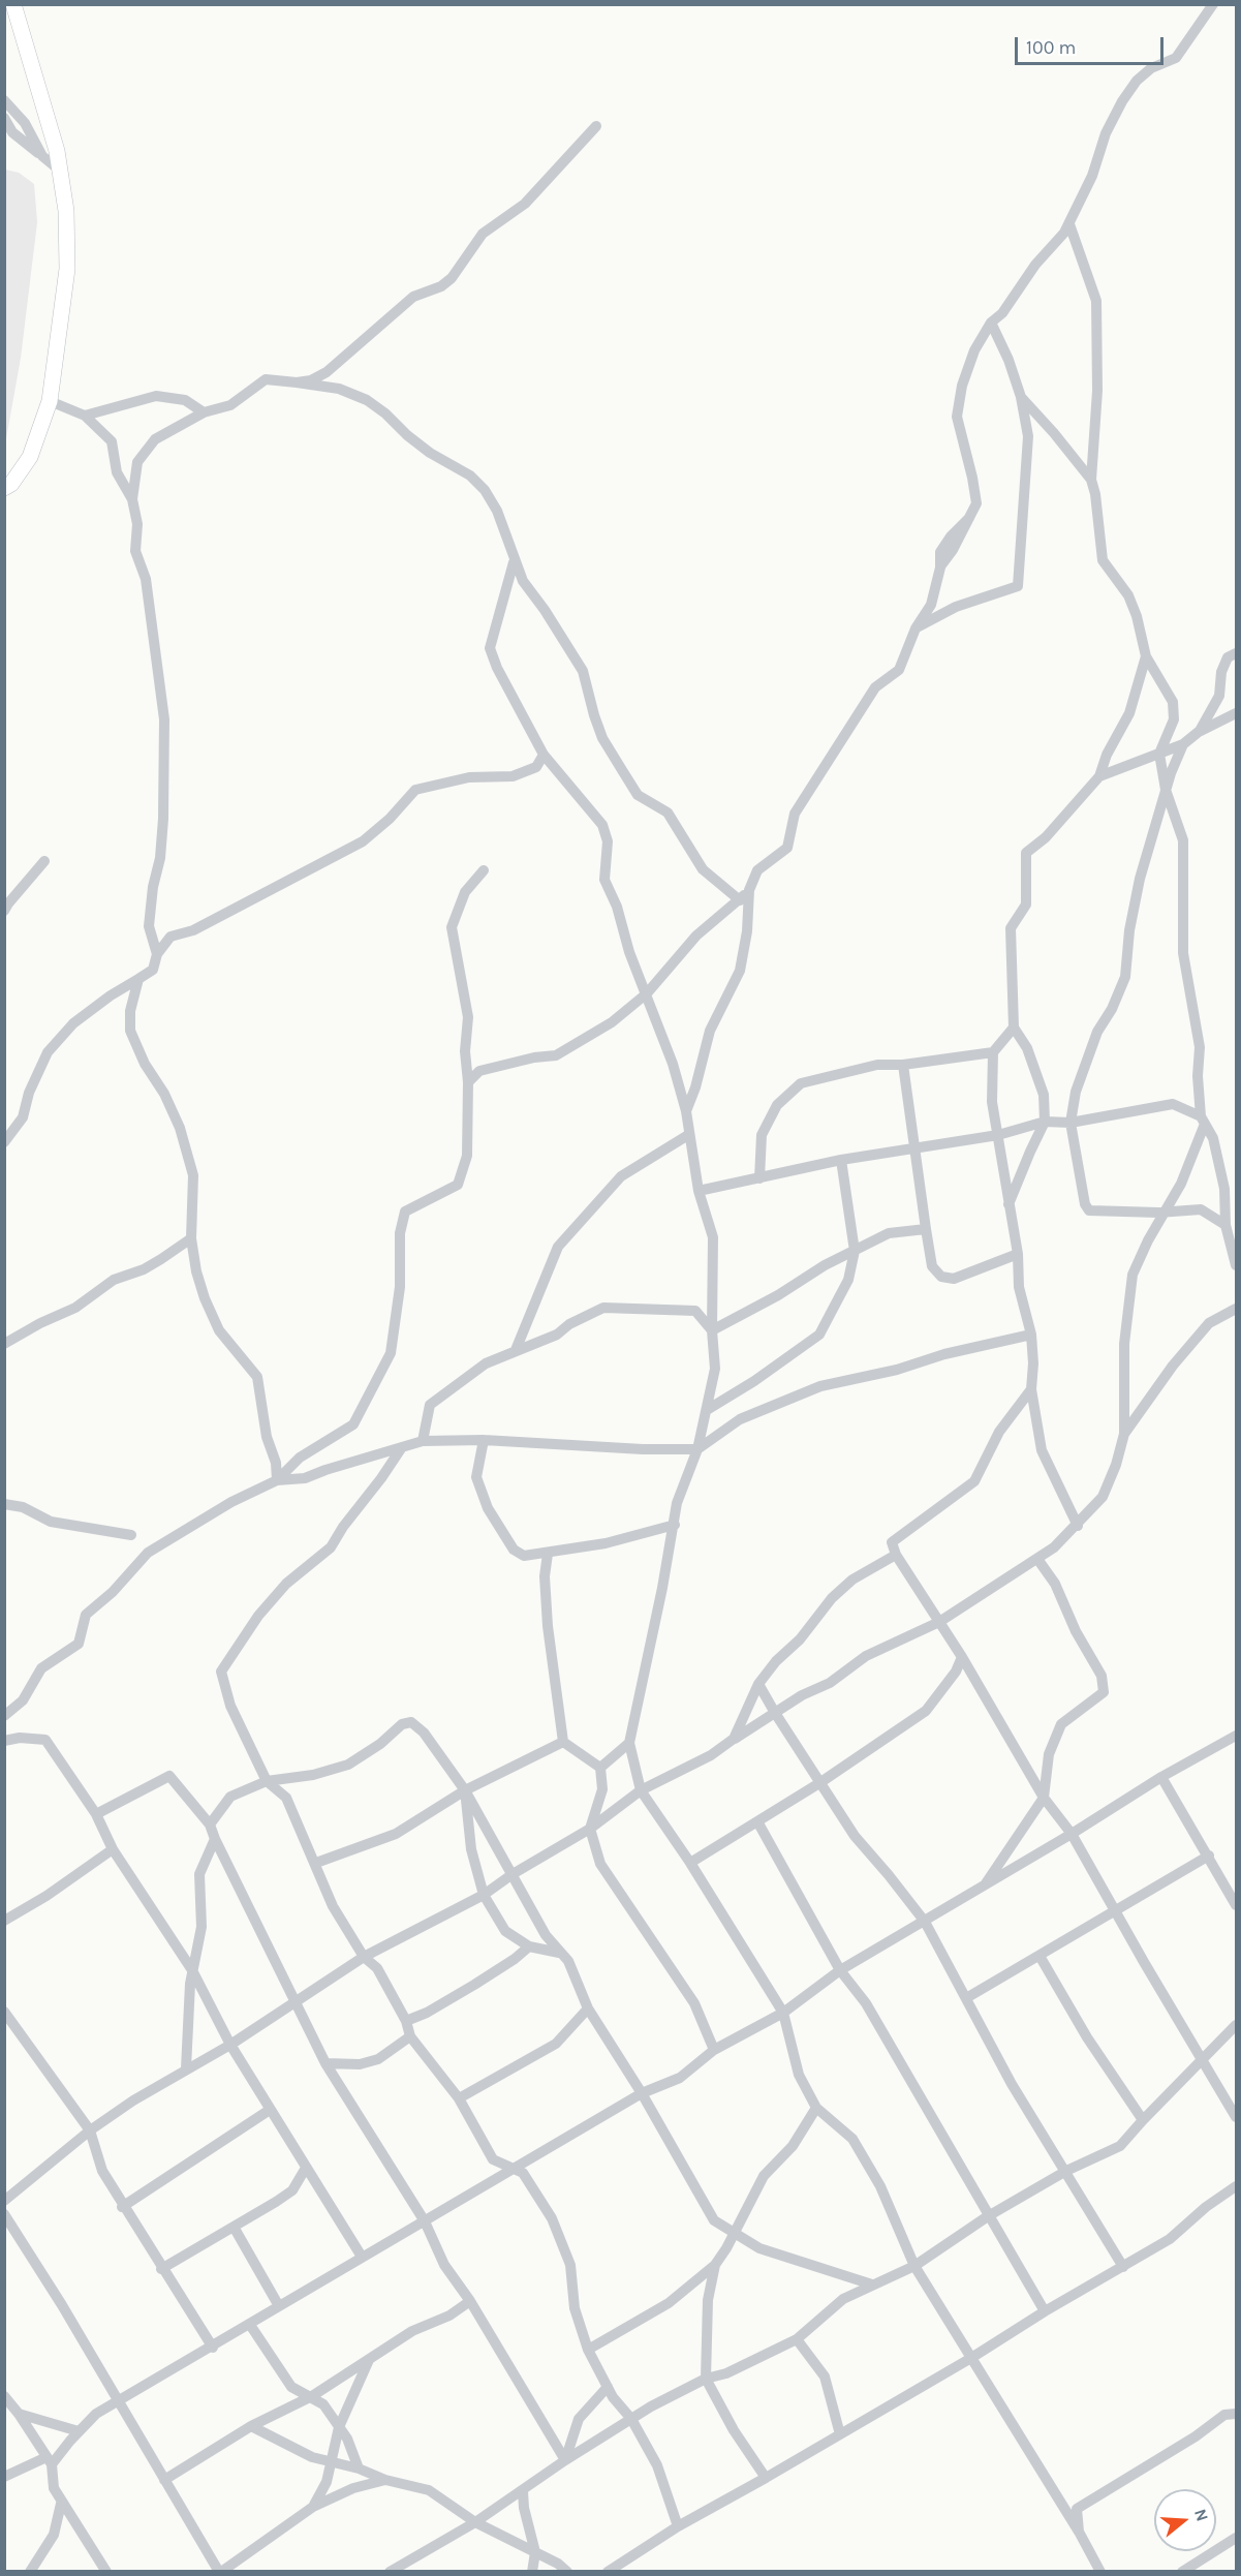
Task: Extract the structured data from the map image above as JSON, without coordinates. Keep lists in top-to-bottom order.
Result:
{
  "scale_bar": "100 m",
  "north": "right"
}
